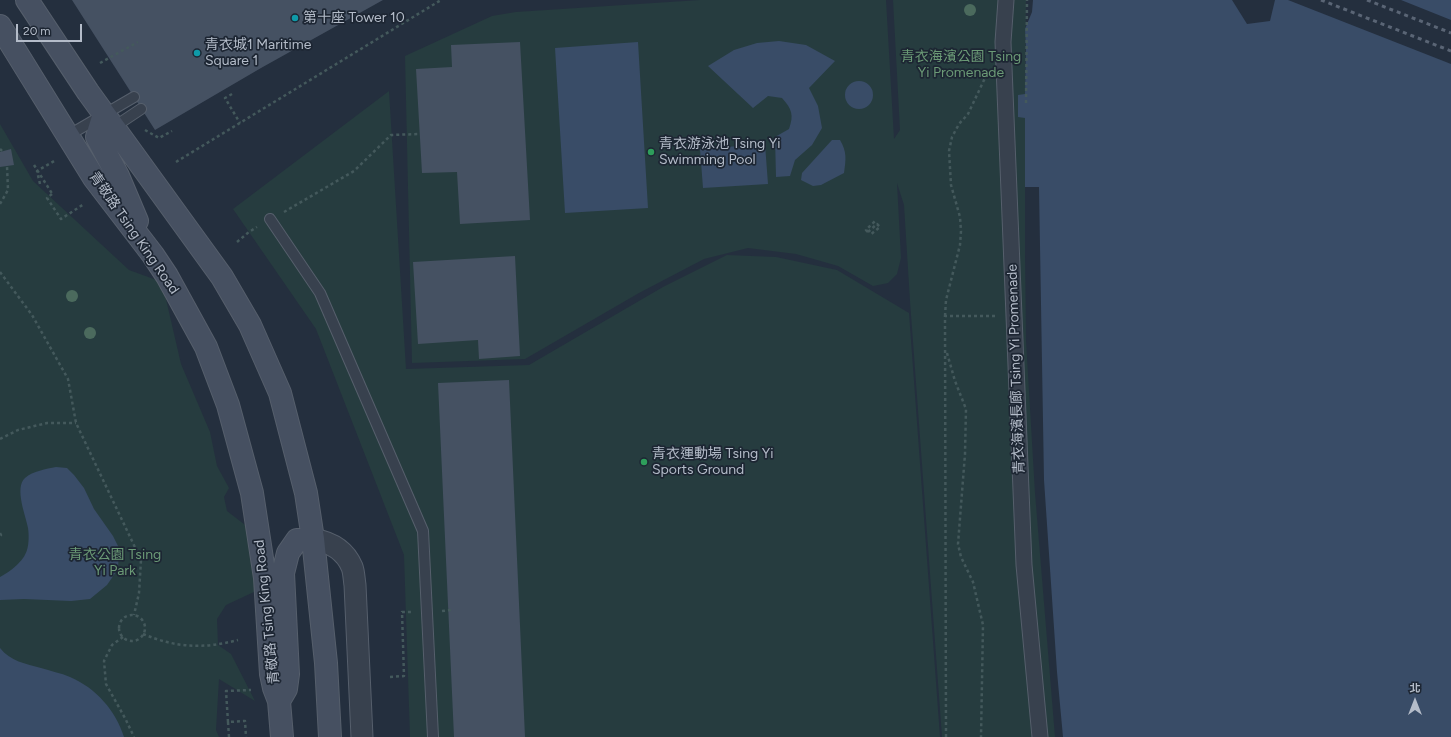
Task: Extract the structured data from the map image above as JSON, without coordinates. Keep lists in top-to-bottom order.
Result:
{
  "streets": {
    "main road": ["青敬路 Tsing King Road"],
    "street": ["青衣海濱長廊 Tsing Yi Promenade"]
  },
  "parks": ["青衣海濱公園 Tsing Yi Promenade", "青衣公園 Tsing Yi Park"],
  "places": [
    "第十座 Tower 10",
    "青衣城1 Maritime Square 1",
    "青衣游泳池 Tsing Yi Swimming Pool",
    "青衣運動場 Tsing Yi Sports Ground"
  ],
  "scale_bar": "20 m",
  "north": "top"
}
